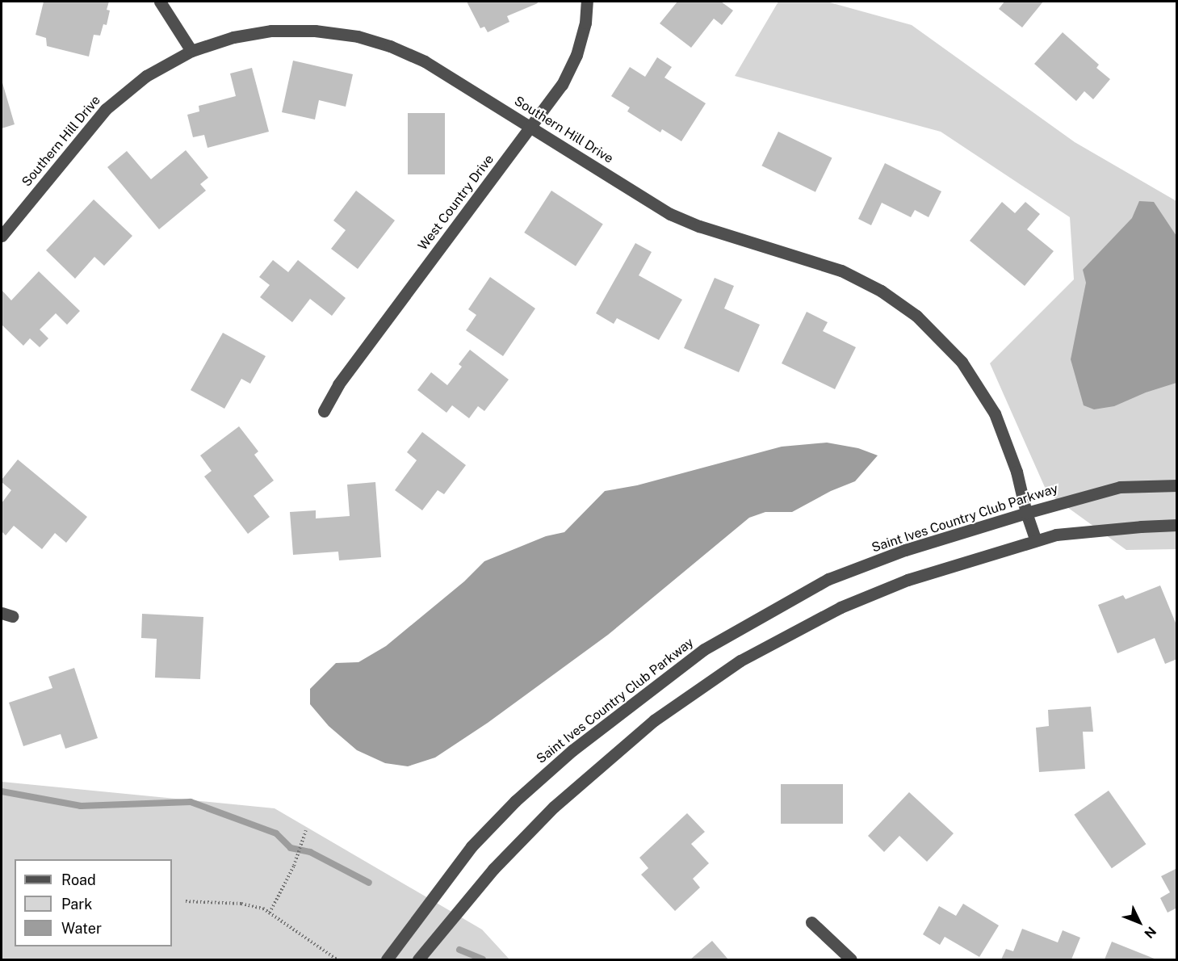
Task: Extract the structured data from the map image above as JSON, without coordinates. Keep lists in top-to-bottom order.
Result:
{
  "streets": {
    "street": ["Southern Hill Drive", "West Country Drive", "Saint Ives Country Club Parkway"]
  },
  "crossings": [
    ["Southern Hill Drive", "West Country Drive"],
    ["Southern Hill Drive", "Saint Ives Country Club Parkway"]
  ],
  "legend": ["Road", "Park", "Water"],
  "north": "bottom right"
}
